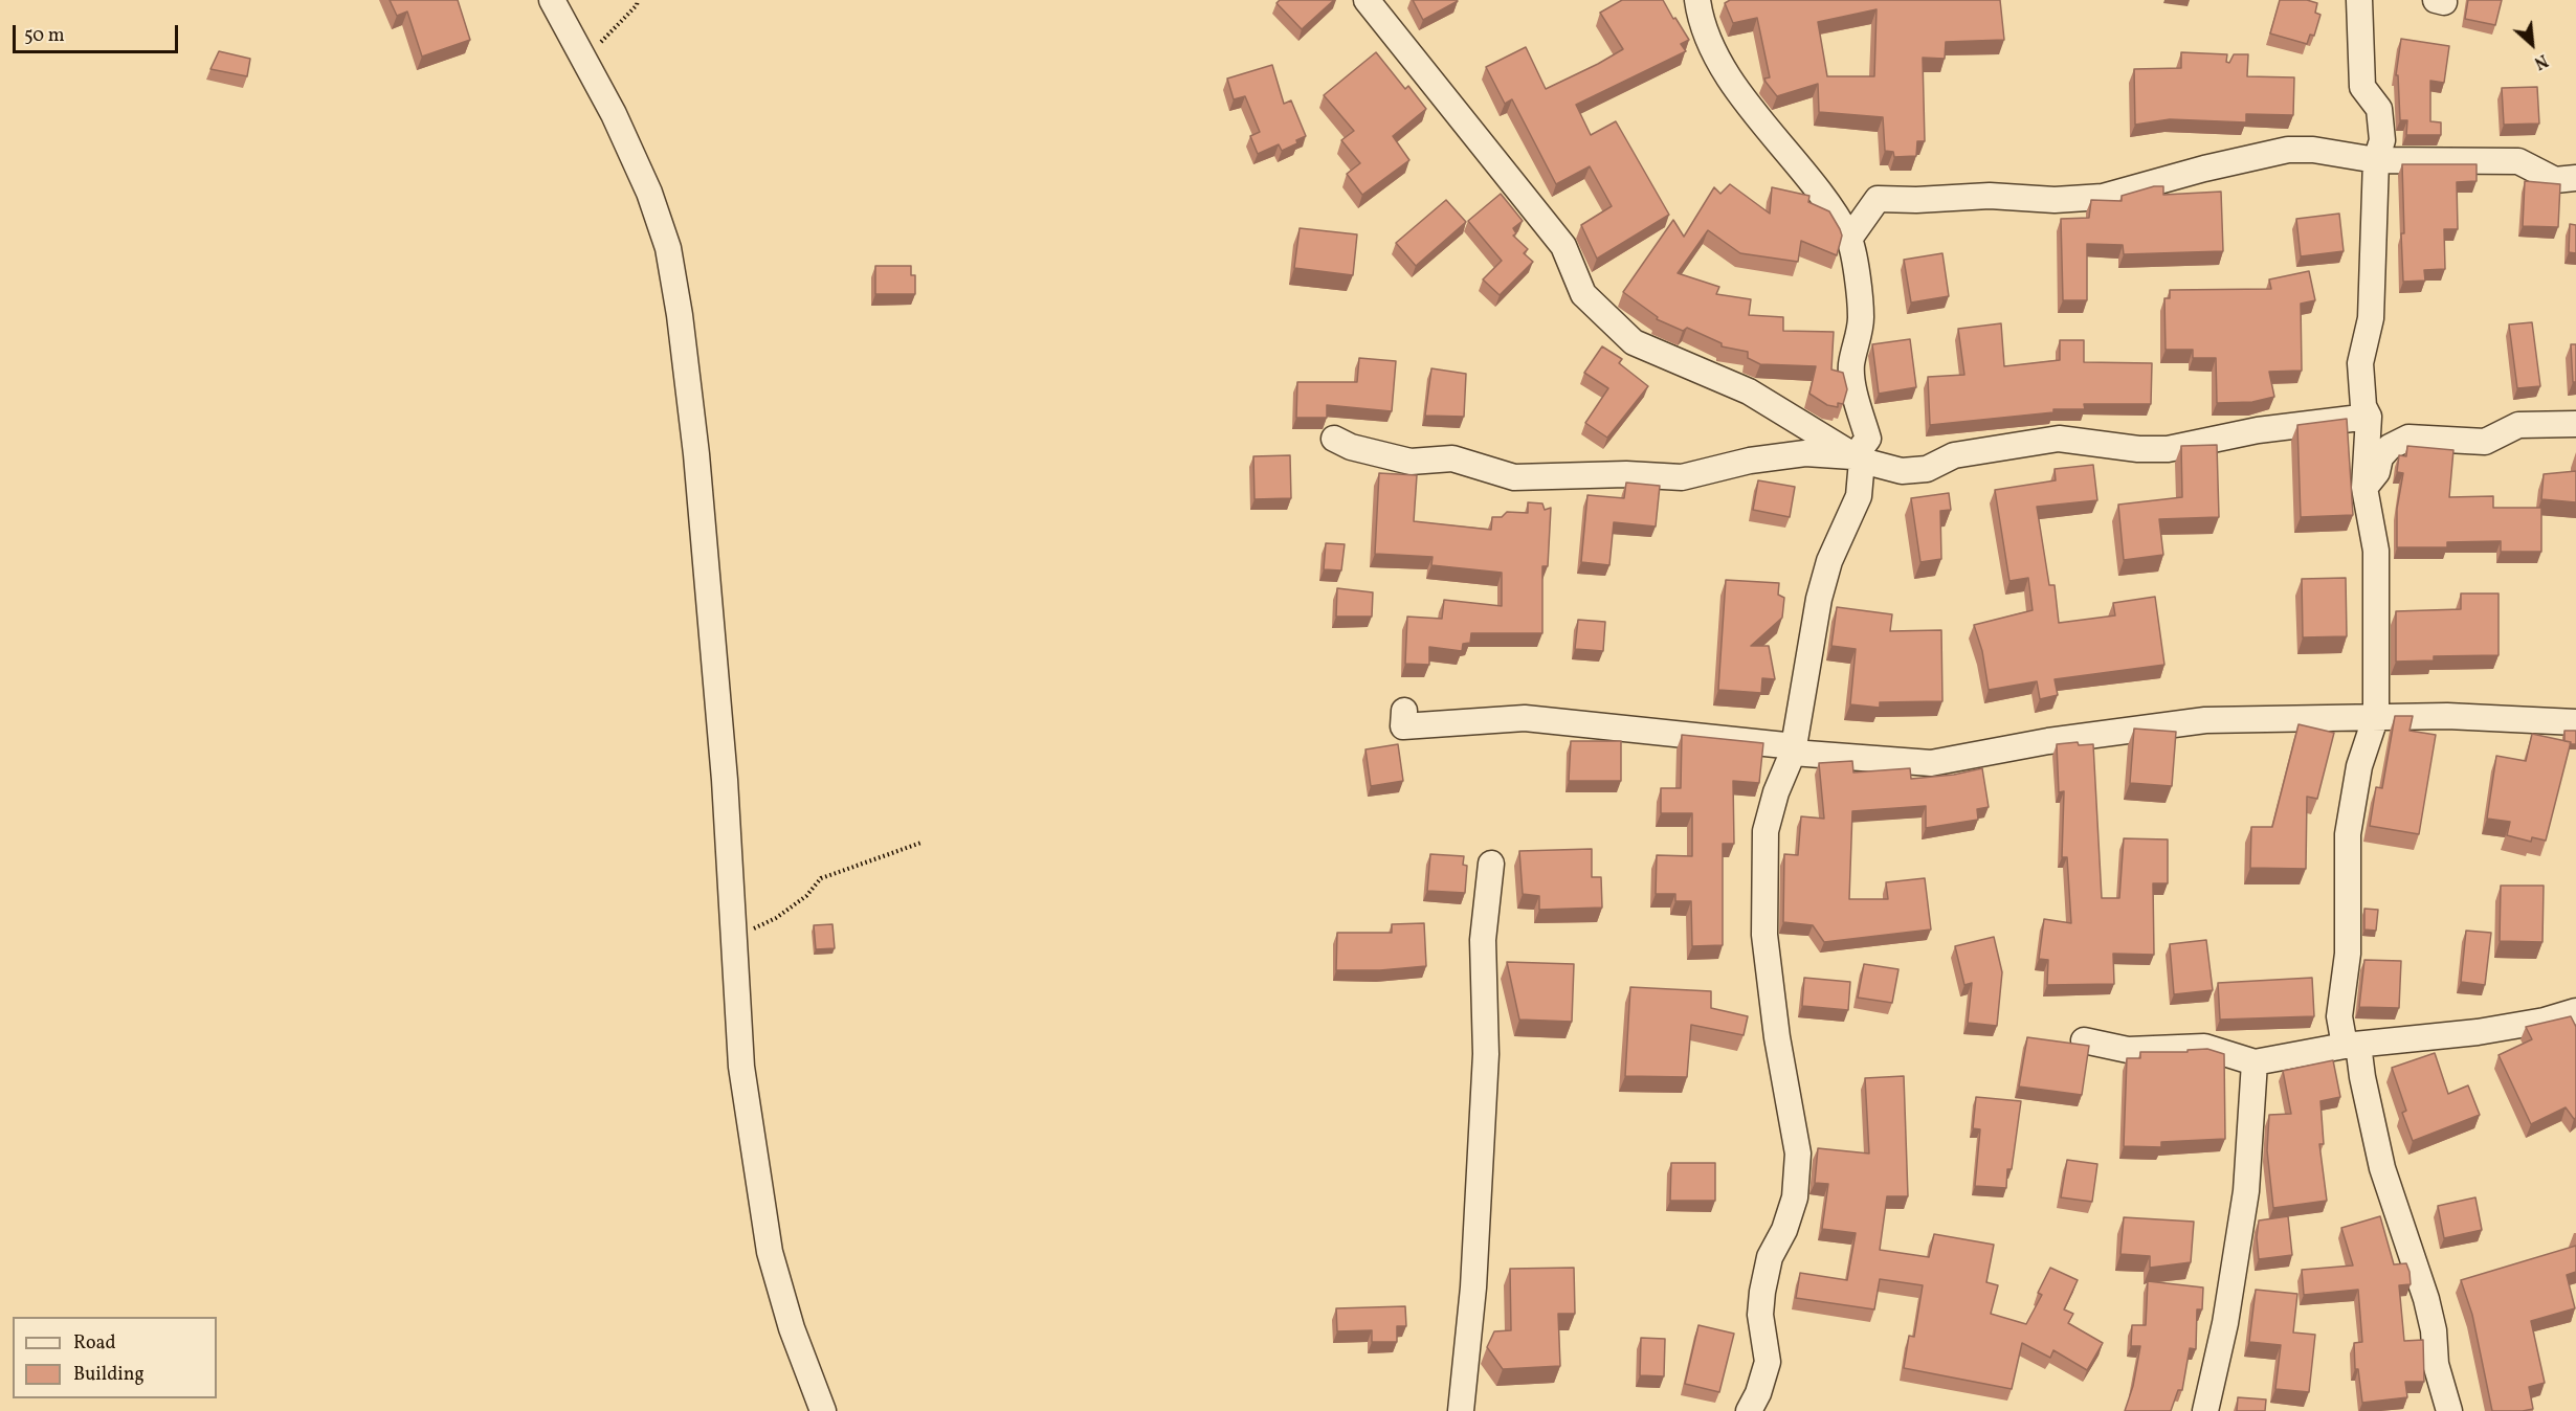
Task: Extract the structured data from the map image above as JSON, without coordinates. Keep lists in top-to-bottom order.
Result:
{
  "legend": ["Road", "Building"],
  "scale_bar": "50 m",
  "north": "bottom right"
}
